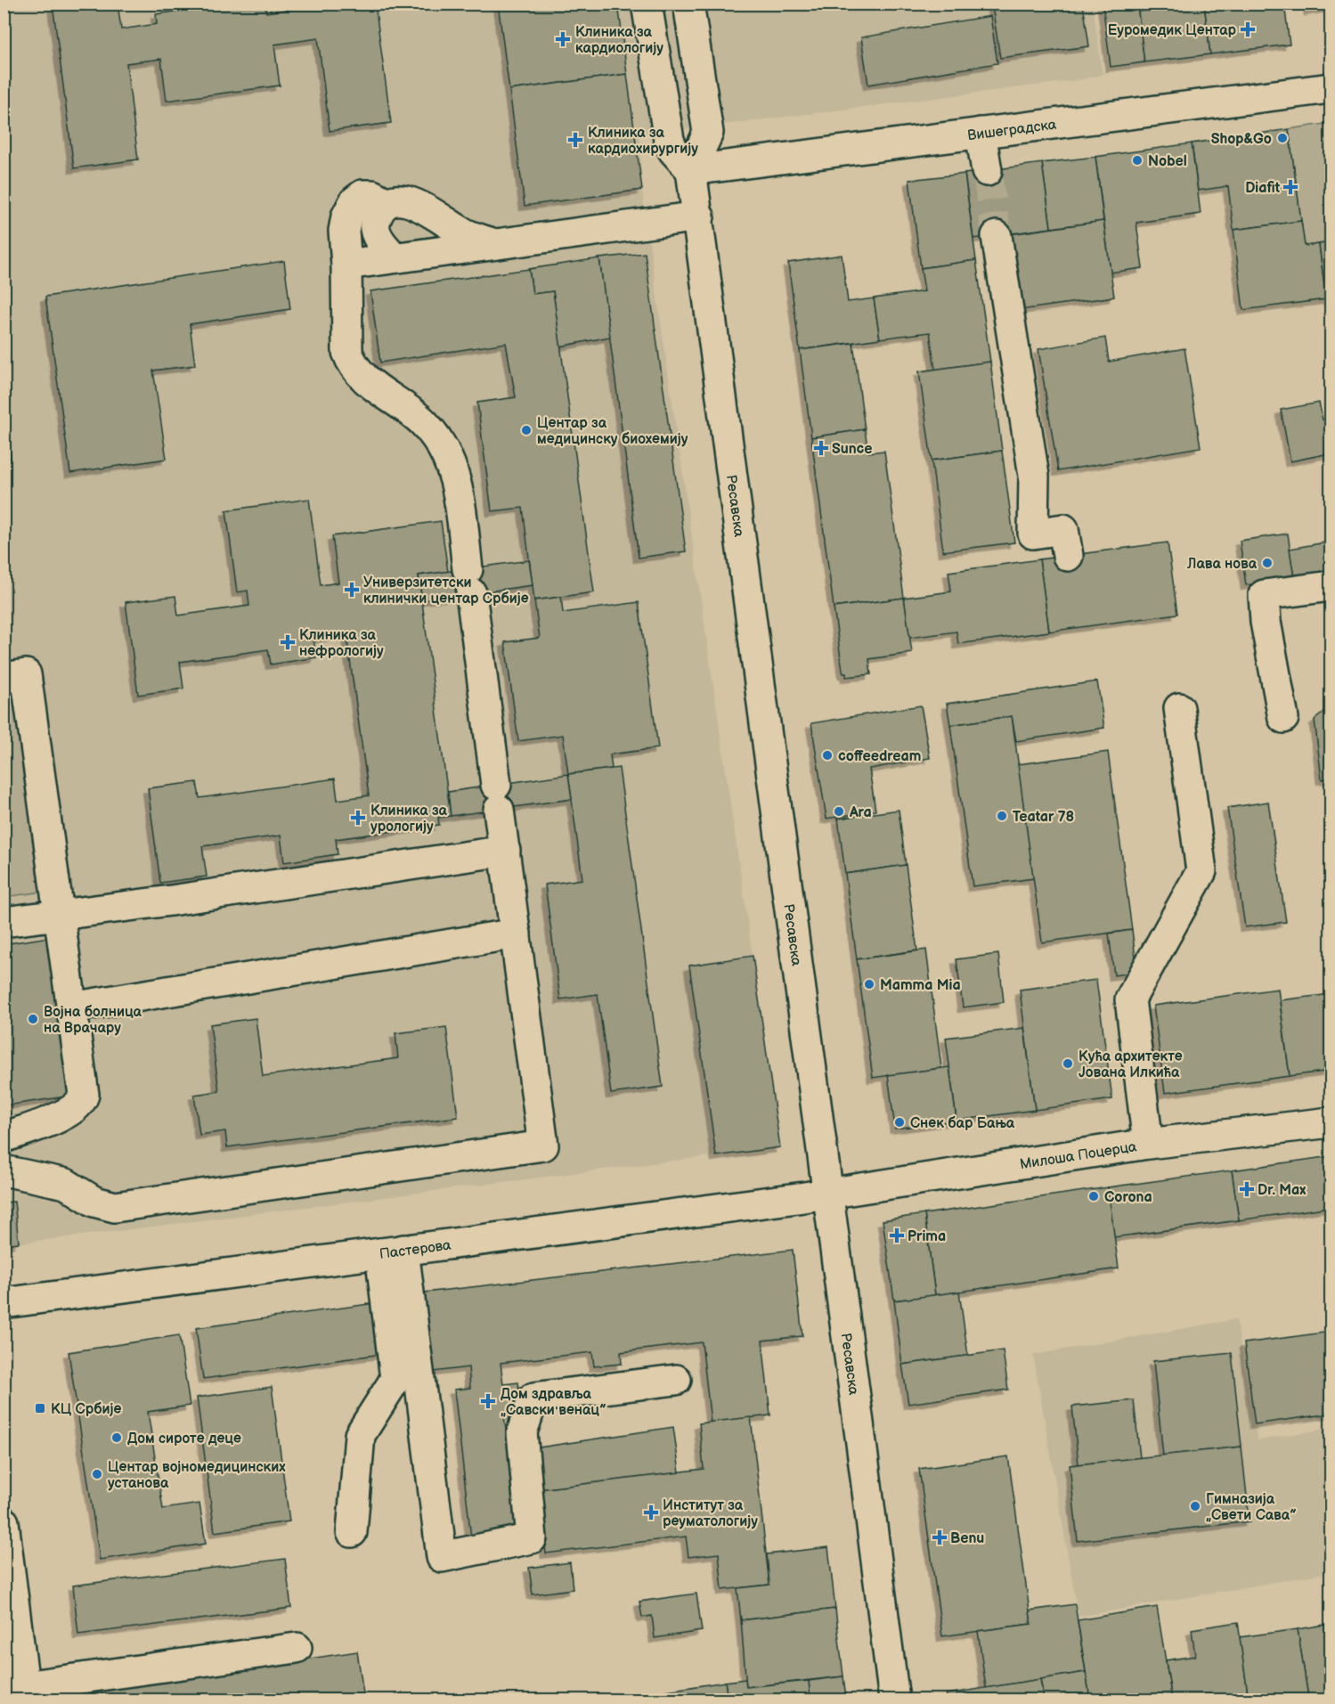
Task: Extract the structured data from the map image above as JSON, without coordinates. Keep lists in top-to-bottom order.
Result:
{
  "streets": {
    "street": [
      "Вишеградска",
      "Ресавска",
      "Милоша Поцерца",
      "Пастерова"
    ]
  },
  "crossings": [
    ["Вишеградска", "Ресавска"],
    ["Ресавска", "Милоша Поцерца"],
    ["Ресавска", "Пастерова"],
    ["Милоша Поцерца", "Пастерова"]
  ],
  "places": {
    "health": [
      "Еуромедик Центар",
      "Клиника за кардиологију",
      "Клиника за кардиохирургију",
      "Diafit",
      "Sunce",
      "Универзитетски клинички центар Србије",
      "Клиника за нефрологију",
      "Клиника за урологију",
      "Dr. Max",
      "Prima",
      "Дом здравља „Савски венац”",
      "Институт за реуматологију",
      "Benu"
    ],
    "other": [
      "Shop&Go",
      "Nobel",
      "Центар за медицинску биохемију",
      "Лава нова",
      "coffeedream",
      "Ara",
      "Teatar 78",
      "Mamma Mia",
      "Војна болница на Врачару",
      "Кућа архитекте Јована Илкића",
      "Снек бар Бања",
      "Corona",
      "Дом сироте деце",
      "Центар војномедицинских установа",
      "Гимназија „Свети Сава”"
    ],
    "transit": ["КЦ Србије"]
  }
}
